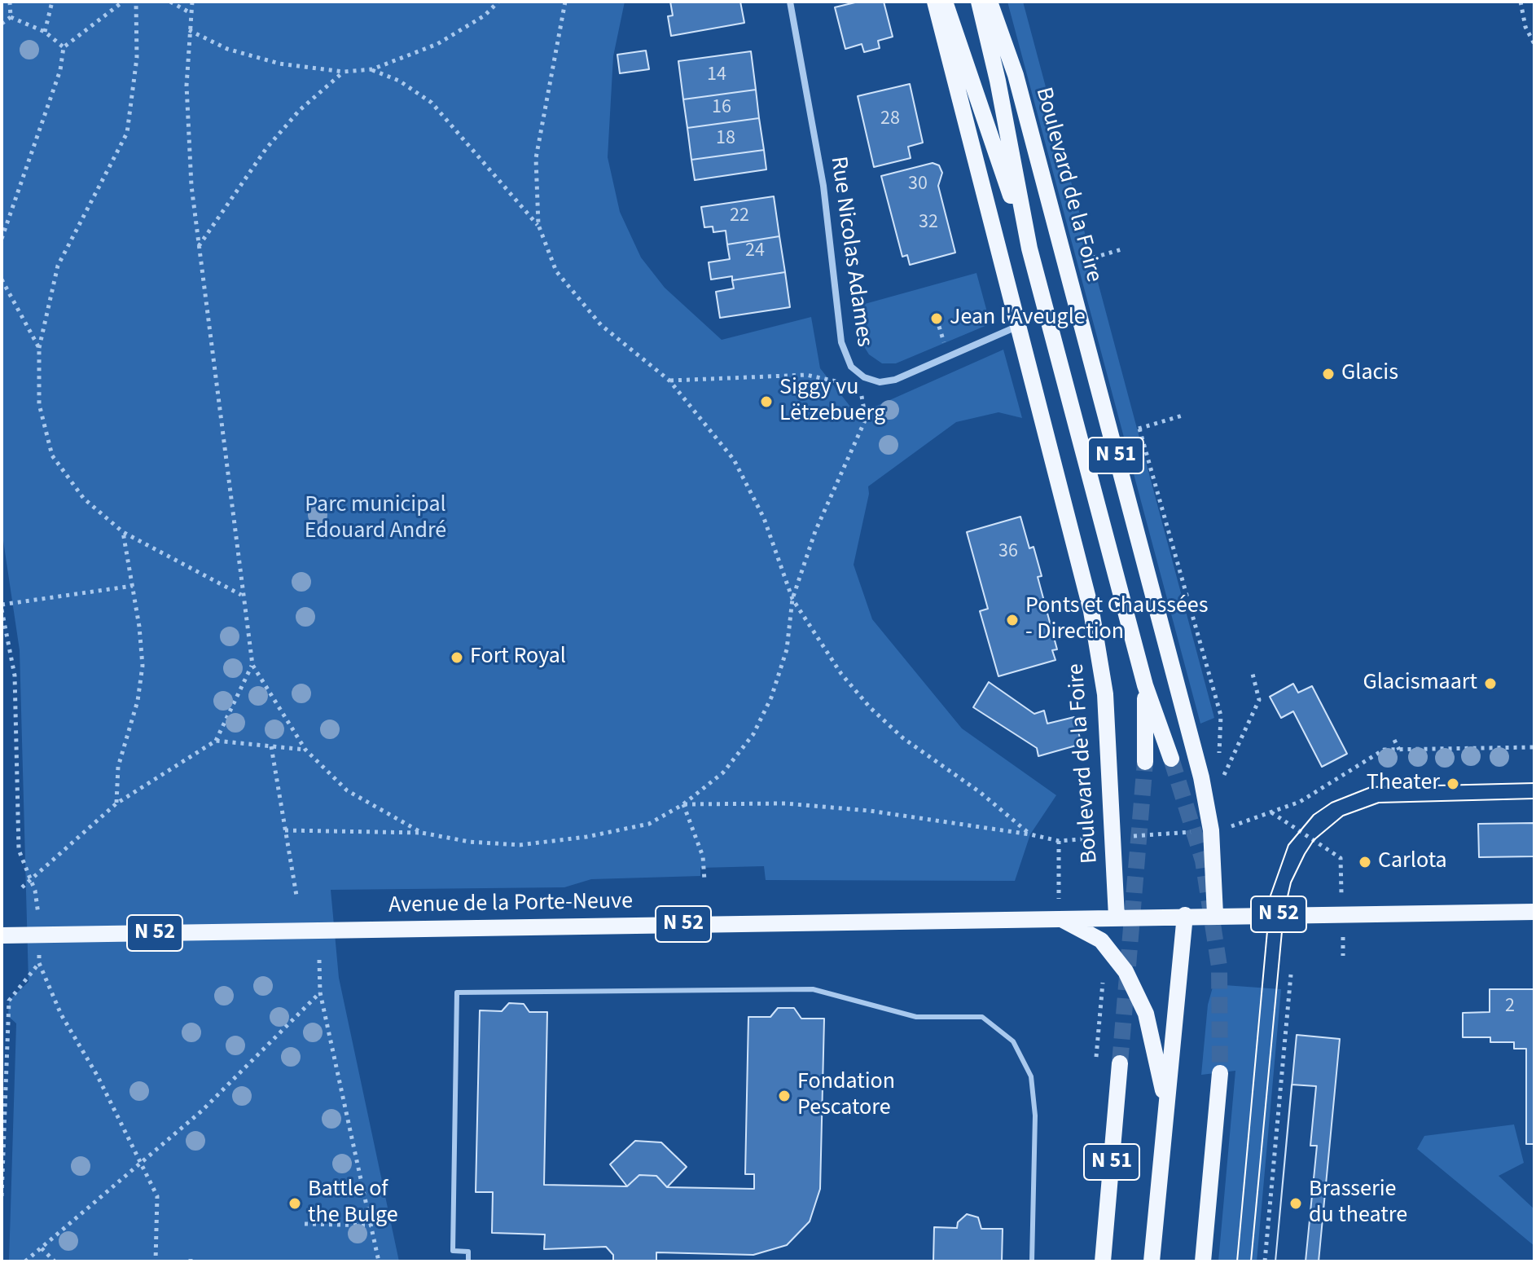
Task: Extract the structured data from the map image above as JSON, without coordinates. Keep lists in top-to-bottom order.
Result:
{
  "streets": {
    "main road": [
      "Boulevard de la Foire",
      "N 51",
      "Avenue de la Porte-Neuve",
      "N 52"
    ],
    "street": ["Rue Nicolas Adames"]
  },
  "crossings": [
    ["Boulevard de la Foire", "Rue Nicolas Adames"],
    ["Boulevard de la Foire", "N 51"],
    ["Boulevard de la Foire", "N 52"],
    ["N 51", "N 52"],
    ["Avenue de la Porte-Neuve", "N 52"]
  ],
  "parks": ["Parc municipal Edouard André"],
  "places": [
    "Jean l'Aveugle",
    "Glacis",
    "Siggy vu Lëtzebuerg",
    "Ponts et Chaussées - Direction",
    "Fort Royal",
    "Glacismaart",
    "Theater",
    "Carlota",
    "Fondation Pescatore",
    "Battle of the Bulge",
    "Brasserie du theatre"
  ],
  "house_numbers": [
    "14",
    "16",
    "28",
    "18",
    "30",
    "22",
    "32",
    "24",
    "36",
    "2"
  ]
}
